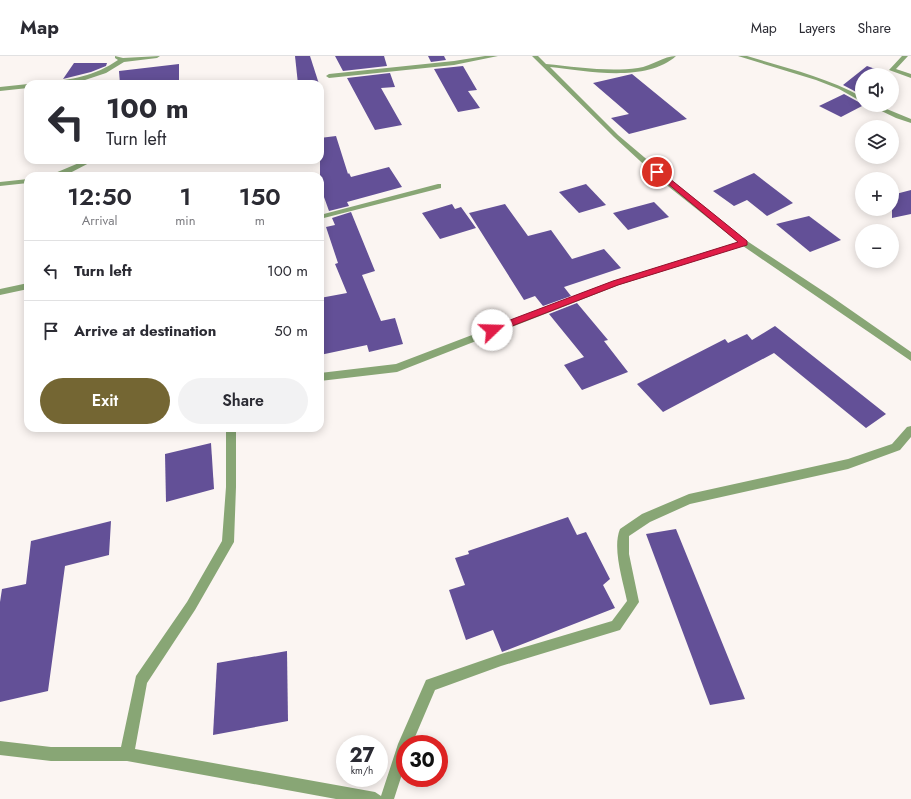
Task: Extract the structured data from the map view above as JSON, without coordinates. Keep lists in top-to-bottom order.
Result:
{
  "page": {
    "header": "Map",
    "nav": ["Map", "Layers", "Share"],
    "map_buttons": ["+", "−"],
    "turn": ["100 m", "Turn left"],
    "eta": [
      "12:50",
      "Arrival",
      "1",
      "min",
      "150",
      "m"
    ],
    "list": [
      {
        "name": "Turn left",
        "value": "100 m"
      },
      {
        "name": "Arrive at destination",
        "value": "50 m"
      }
    ],
    "buttons": ["Exit", "Share"],
    "speed": "27 km/h",
    "limit": "30"
  }
}
